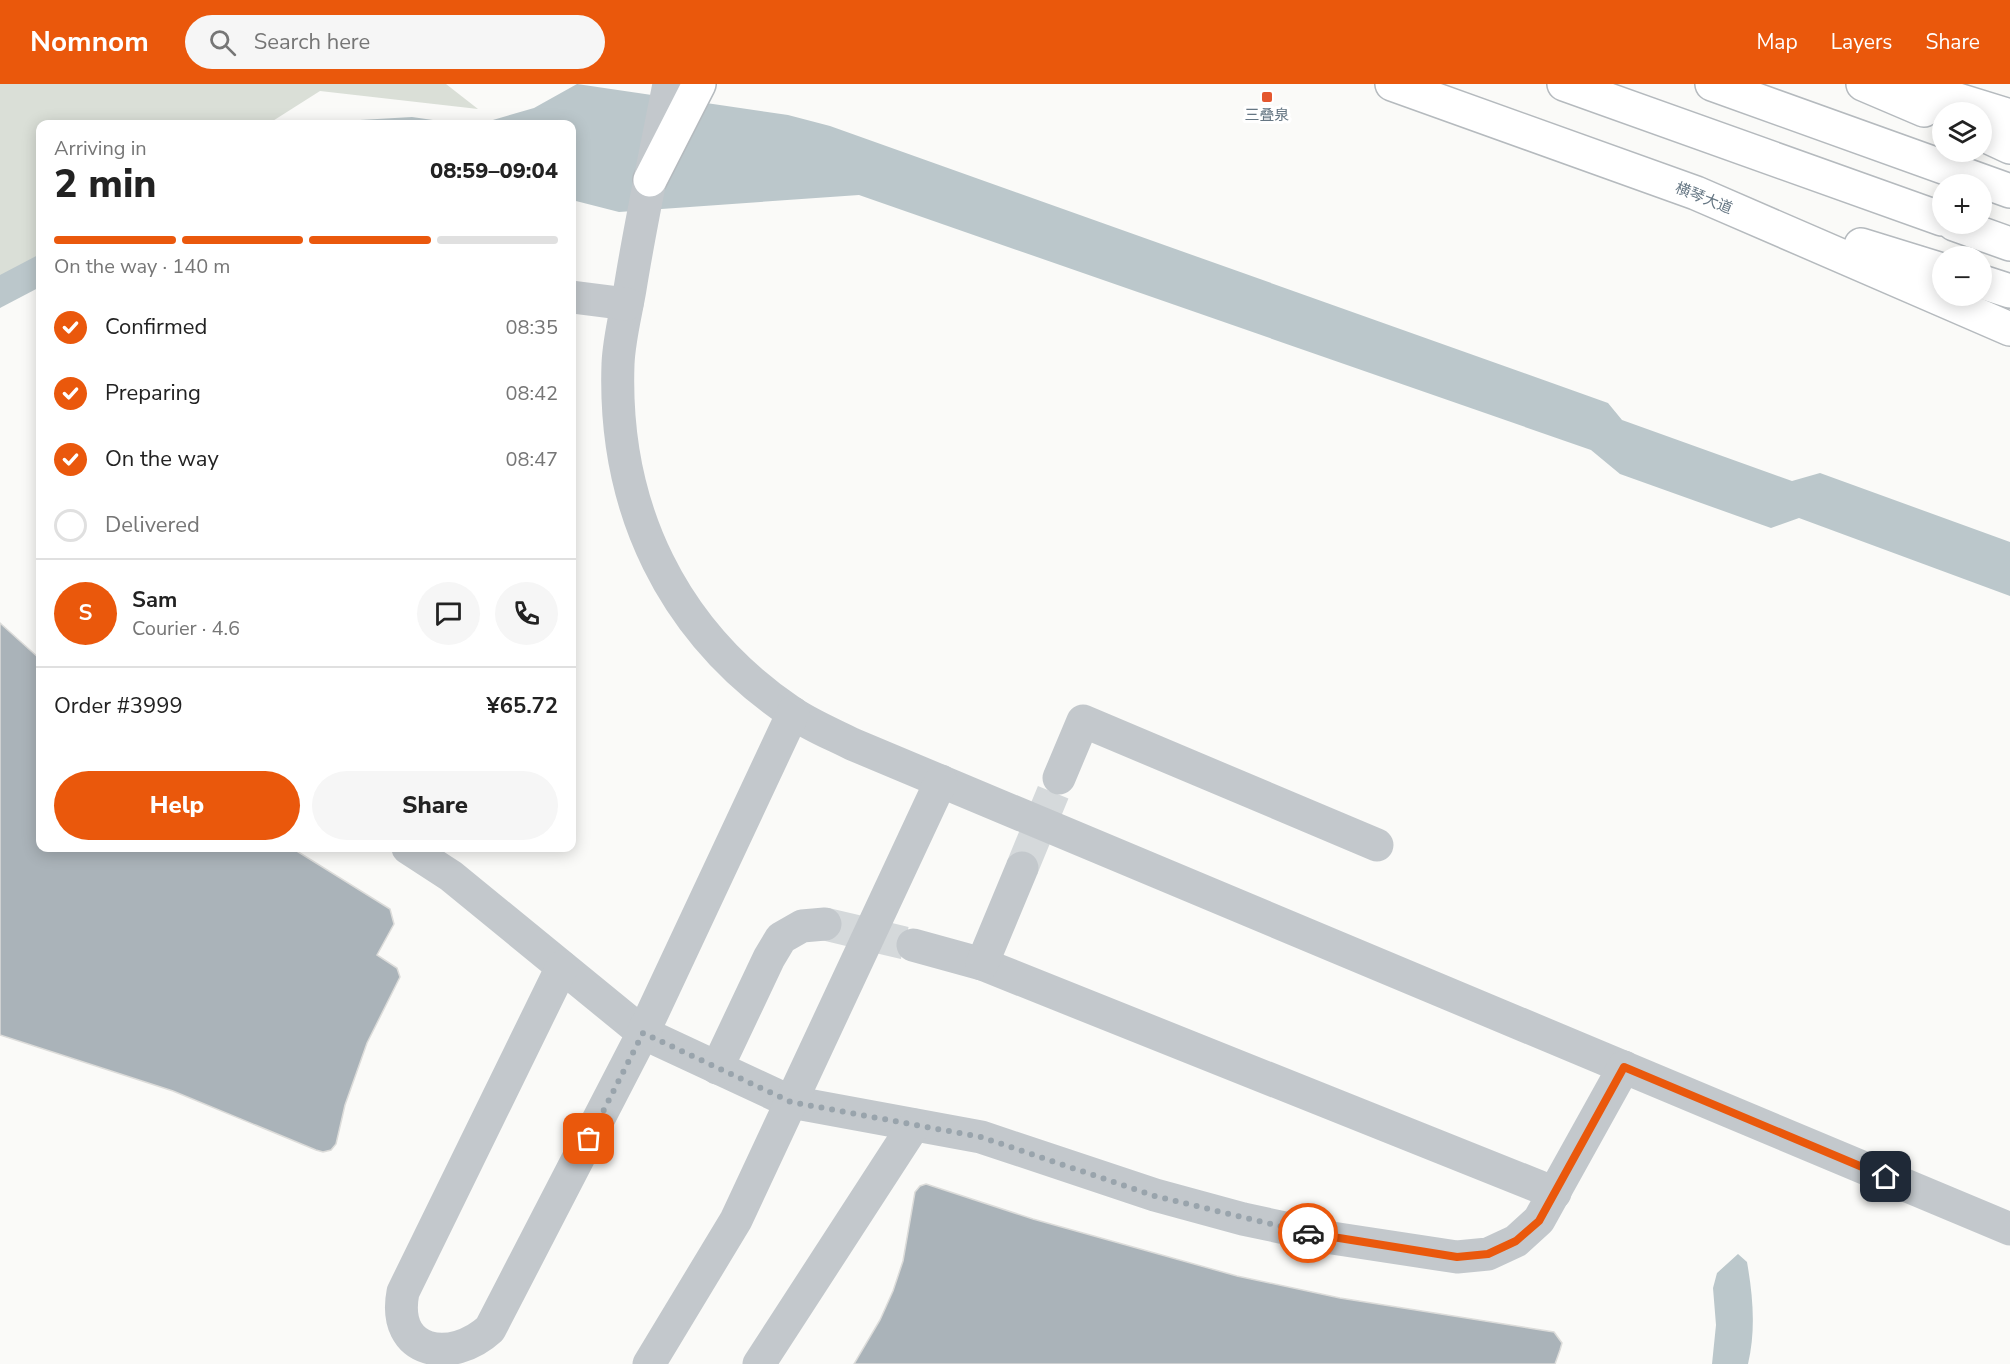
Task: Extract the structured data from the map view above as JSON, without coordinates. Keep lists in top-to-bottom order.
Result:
{
  "streets": {
    "main road": ["横琴大道"]
  },
  "places": {
    "transit": ["三叠泉"]
  },
  "page": {
    "header": "Nomnom",
    "search": "Search here",
    "nav": ["Map", "Layers", "Share"],
    "map_buttons": ["+", "−"],
    "heading": ["2 min", "Arriving in", "08:59–09:04"],
    "panel": [
      "Sam",
      "Courier · 4.6",
      "Order #3999",
      "¥65.72"
    ],
    "bar": "On the way · 140 m",
    "list": [
      ["Confirmed", "08:35"],
      ["Preparing", "08:42"],
      ["On the way", "08:47"],
      "Delivered"
    ],
    "round": "S",
    "buttons": ["Help", "Share"]
  }
}
